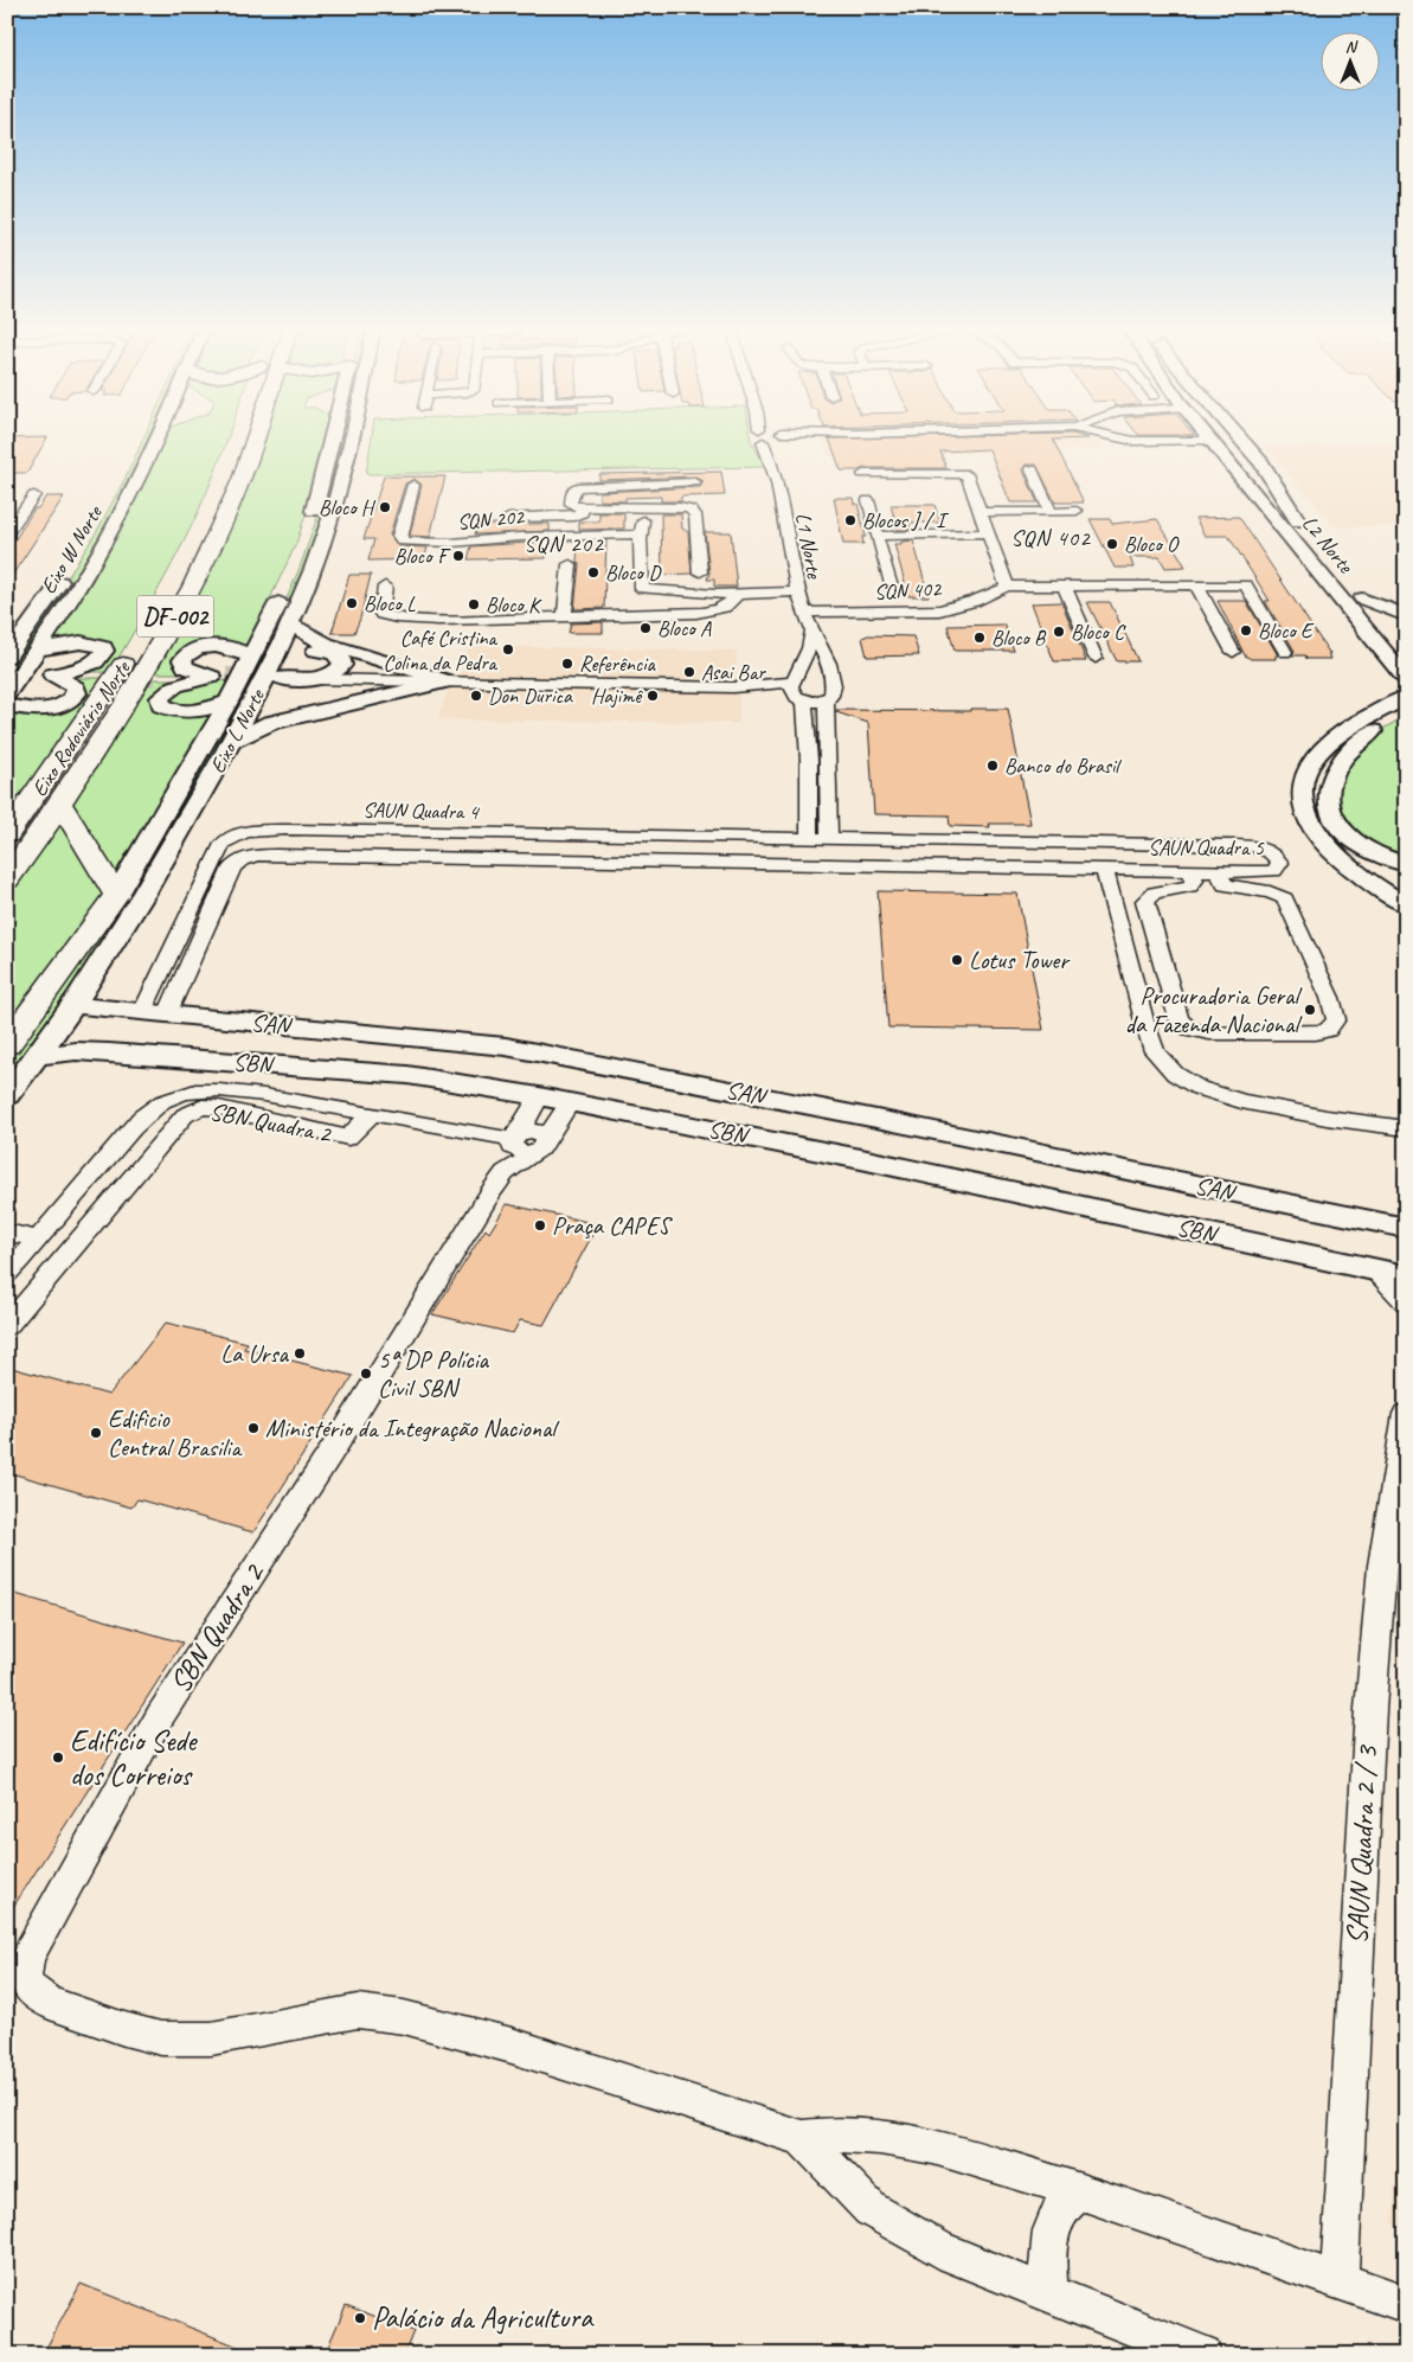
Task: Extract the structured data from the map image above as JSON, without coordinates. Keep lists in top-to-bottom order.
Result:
{
  "streets": {
    "highway": ["DF-002", "Eixo Rodoviário Norte"],
    "main road": [
      "L2 Norte",
      "Eixo W Norte",
      "Eixo L Norte",
      "SAN",
      "SBN"
    ],
    "street": [
      "SQN 202",
      "L1 Norte",
      "SQN 402",
      "SAUN Quadra 4",
      "SAUN Quadra 5",
      "SBN Quadra 2",
      "SAUN Quadra 2 / 3"
    ]
  },
  "crossings": [
    ["L1 Norte", "SQN 402"],
    ["Eixo Rodoviário Norte", "Eixo L Norte"],
    ["Eixo L Norte", "SAN"],
    ["Eixo L Norte", "SBN"],
    ["SAUN Quadra 4", "SAUN Quadra 5"],
    ["SAUN Quadra 4", "SAN"],
    ["SBN", "SBN Quadra 2"]
  ],
  "districts": ["SQN 402", "SQN 202"],
  "places": [
    "Bloco H",
    "Blocos J / I",
    "Bloco O",
    "Bloco F",
    "Bloco D",
    "Bloco L",
    "Bloco K",
    "Bloco A",
    "Bloco E",
    "Bloco C",
    "Bloco B",
    "Café Cristina Colina da Pedra",
    "Referência",
    "Asai Bar",
    "Don Durica",
    "Hajimê",
    "Banco do Brasil",
    "Lotus Tower",
    "Procuradoria Geral da Fazenda Nacional",
    "Praça CAPES",
    "La Ursa",
    "5ª DP Polícia Civil SBN",
    "Ministério da Integração Nacional",
    "Edificio Central Brasilia",
    "Edifício Sede dos Correios",
    "Palácio da Agricultura"
  ],
  "north": "top"
}
